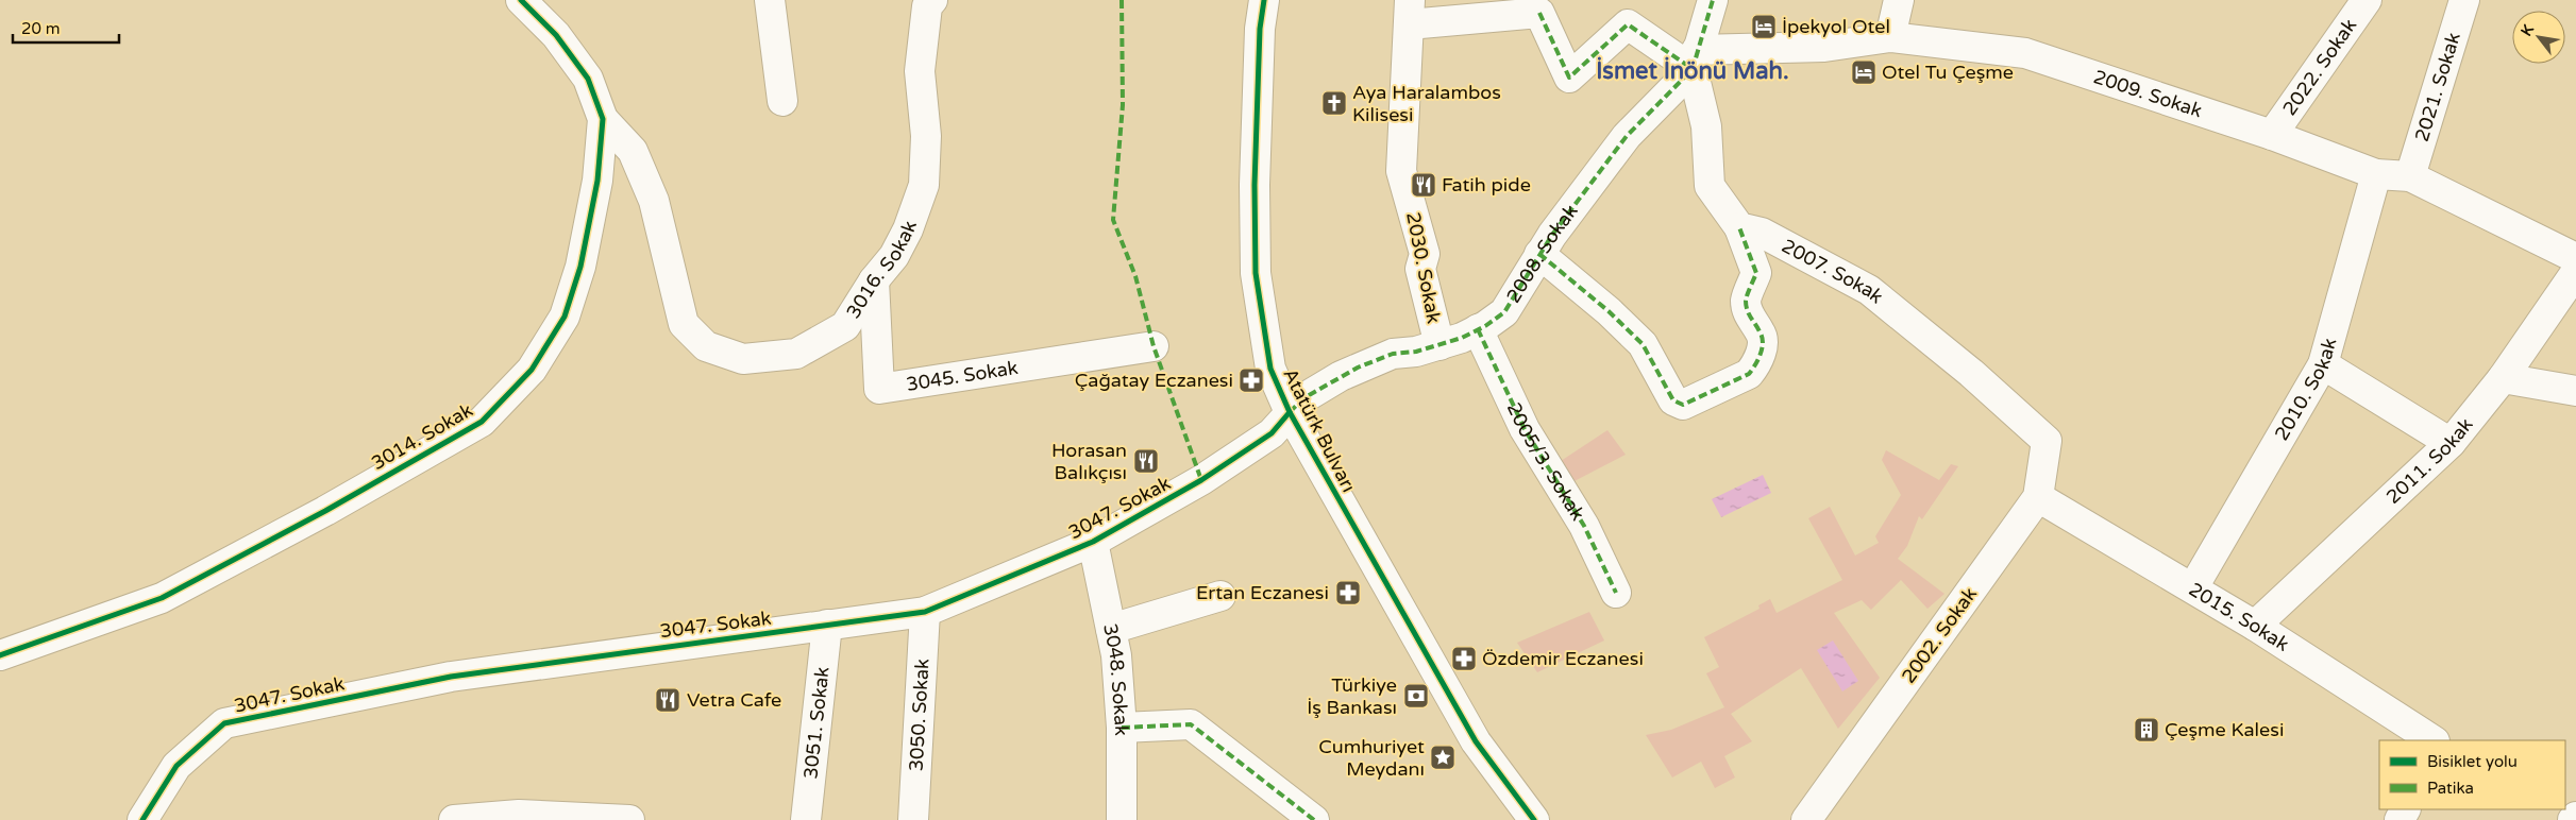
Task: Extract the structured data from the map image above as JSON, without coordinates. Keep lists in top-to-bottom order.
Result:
{
  "streets": {
    "street": [
      "2022. Sokak",
      "2021. Sokak",
      "2009. Sokak",
      "2008. Sokak",
      "3016. Sokak",
      "2030. Sokak",
      "2007. Sokak",
      "3045. Sokak",
      "2010. Sokak",
      "Atatürk Bulvarı",
      "3014. Sokak",
      "2011. Sokak",
      "2005/3. Sokak",
      "3047. Sokak",
      "2015. Sokak",
      "2002. Sokak",
      "3048. Sokak",
      "3050. Sokak",
      "3051. Sokak"
    ]
  },
  "crossings": [
    ["2022. Sokak", "2009. Sokak"],
    ["2021. Sokak", "2009. Sokak"],
    ["2009. Sokak", "2008. Sokak"],
    ["2009. Sokak", "2010. Sokak"],
    ["2008. Sokak", "2030. Sokak"],
    ["2008. Sokak", "Atatürk Bulvarı"],
    ["2008. Sokak", "2005/3. Sokak"],
    ["2008. Sokak", "3047. Sokak"],
    ["3016. Sokak", "3045. Sokak"],
    ["3016. Sokak", "3014. Sokak"],
    ["2007. Sokak", "2002. Sokak"],
    ["2010. Sokak", "2015. Sokak"],
    ["Atatürk Bulvarı", "3047. Sokak"],
    ["2011. Sokak", "2015. Sokak"],
    ["3047. Sokak", "3048. Sokak"],
    ["3047. Sokak", "3050. Sokak"],
    ["3047. Sokak", "3051. Sokak"],
    ["2015. Sokak", "2002. Sokak"]
  ],
  "districts": ["İsmet İnönü Mah."],
  "places": {
    "hotel": ["İpekyol Otel", "Otel Tu Çeşme"],
    "church": ["Aya Haralambos Kilisesi"],
    "restaurant": ["Fatih pide", "Horasan Balıkçısı", "Vetra Cafe"],
    "pharmacy": ["Çağatay Eczanesi", "Ertan Eczanesi", "Özdemir Eczanesi"],
    "bank": ["Türkiye İş Bankası"],
    "building": ["Çeşme Kalesi"],
    "place": ["Cumhuriyet Meydanı"]
  },
  "legend": ["Bisiklet yolu", "Patika"],
  "scale_bar": "20 m",
  "north": "top left"
}
